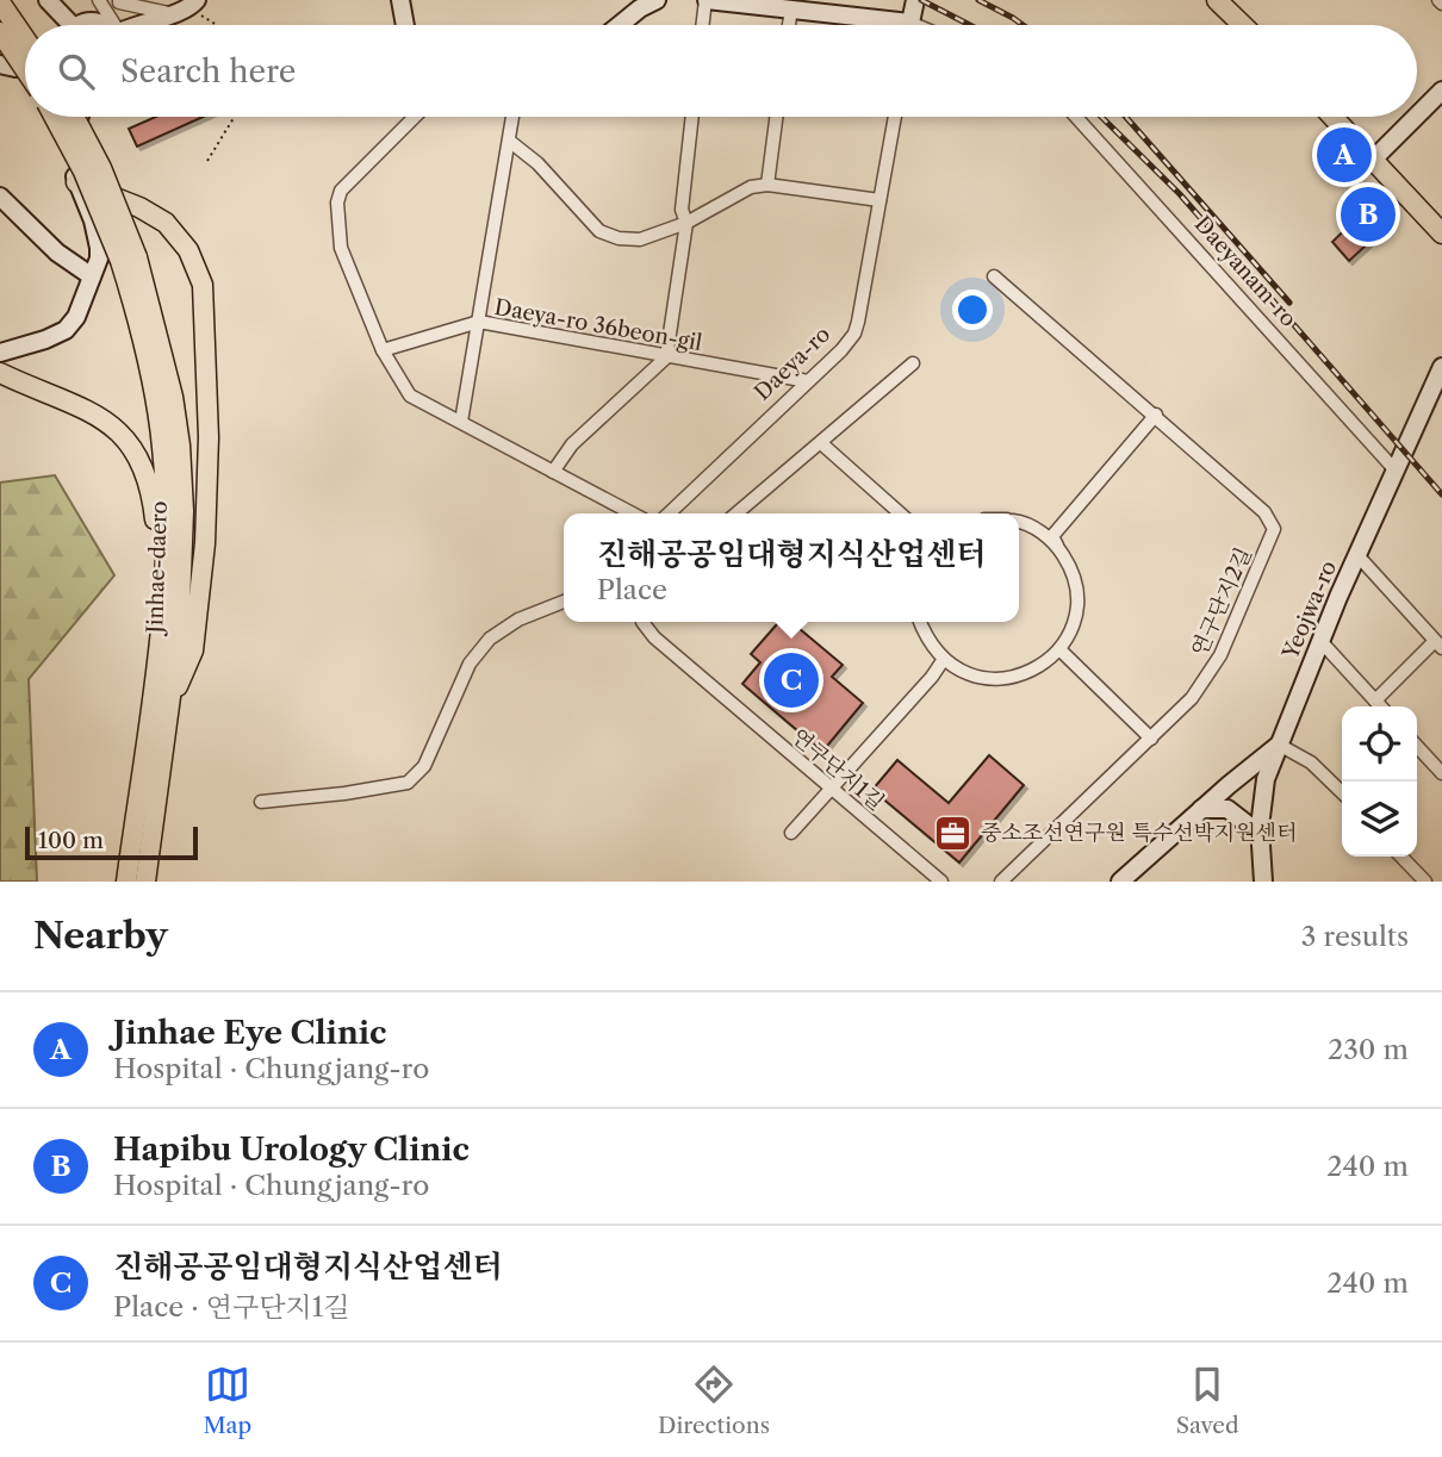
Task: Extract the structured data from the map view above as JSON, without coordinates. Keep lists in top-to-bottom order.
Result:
{
  "streets": {
    "main road": ["Jinhae-daero"],
    "street": [
      "Daeyanam-ro",
      "Daeya-ro 36beon-gil",
      "Daeya-ro",
      "연구단지2길",
      "Yeojwa-ro",
      "연구단지1길"
    ]
  },
  "crossings": [
    ["Daeyanam-ro", "Yeojwa-ro"],
    ["Daeya-ro 36beon-gil", "Daeya-ro"]
  ],
  "places": {
    "office": ["중소조선연구원 특수선박지원센터"]
  },
  "scale_bar": "100 m",
  "page": {
    "search": "Search here",
    "pins": ["A", "B", "C"],
    "popup": ["진해공공임대형지식산업센터", "Place"],
    "scale": "100 m",
    "heading": ["Nearby", "3 results"],
    "list": [
      {
        "mark": "A",
        "name": "Jinhae Eye Clinic",
        "note": "Hospital · Chungjang-ro",
        "value": "230 m"
      },
      {
        "mark": "B",
        "name": "Hapibu Urology Clinic",
        "note": "Hospital · Chungjang-ro",
        "value": "240 m"
      },
      {
        "mark": "C",
        "name": "진해공공임대형지식산업센터",
        "note": "Place · 연구단지1길",
        "value": "240 m"
      }
    ],
    "nav": ["Map", "Directions", "Saved"]
  }
}
